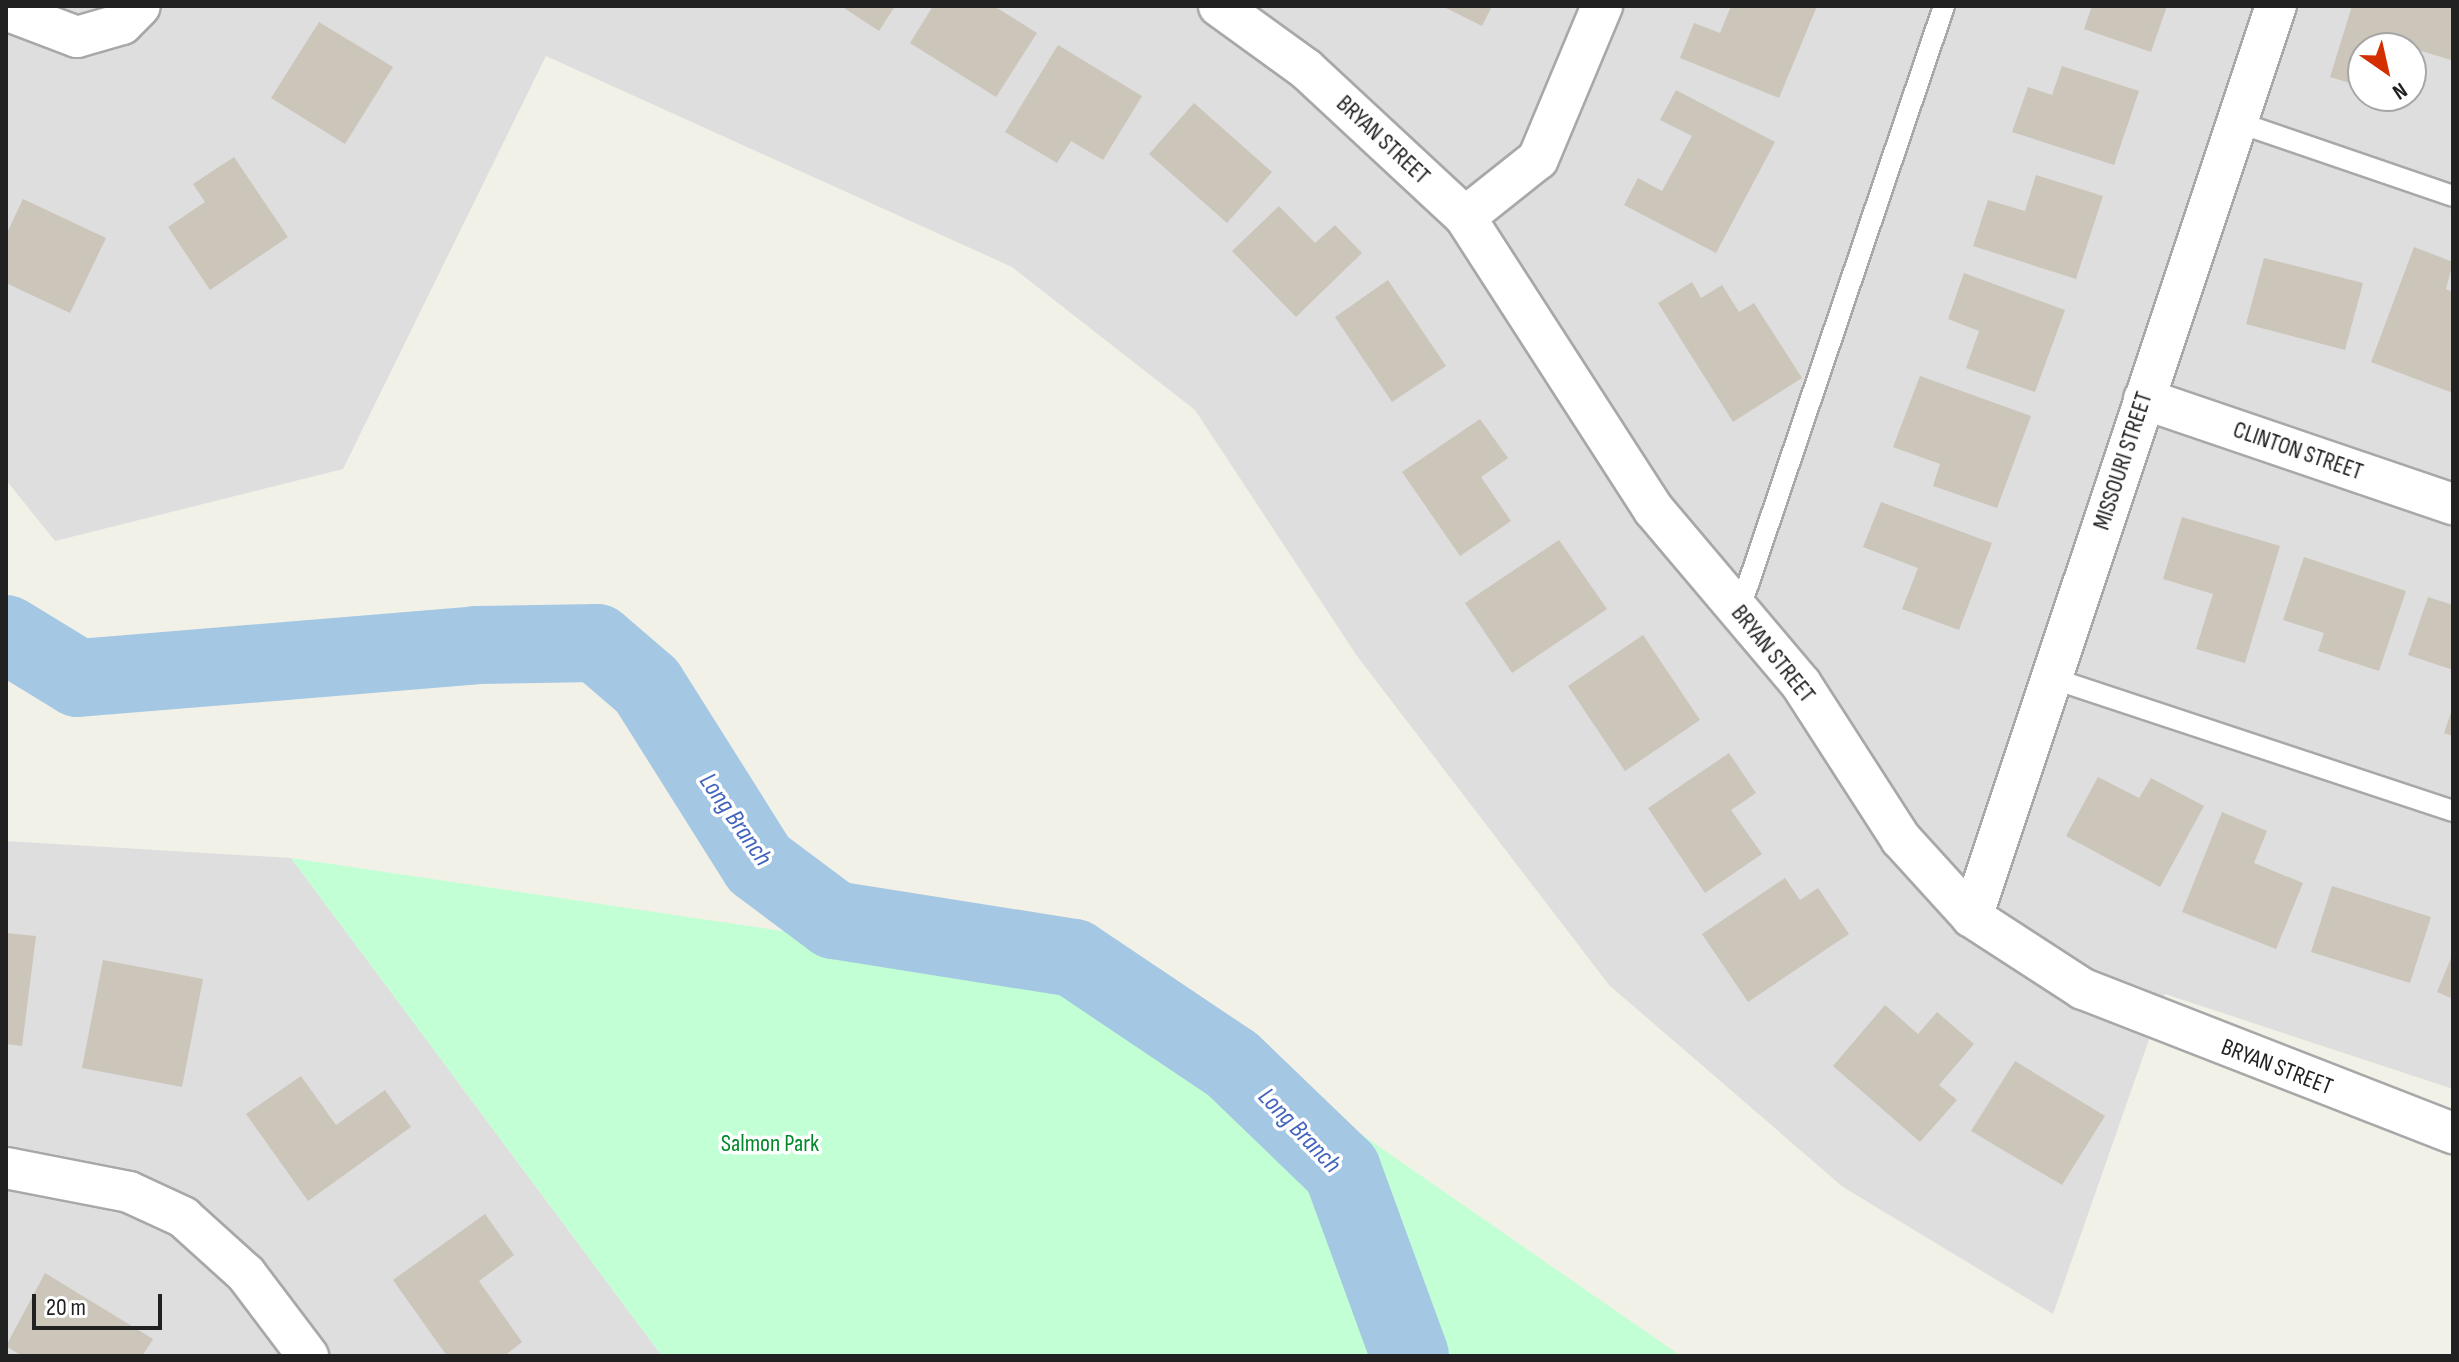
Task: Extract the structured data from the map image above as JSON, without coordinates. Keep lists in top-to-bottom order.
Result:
{
  "streets": {
    "street": ["BRYAN STREET", "CLINTON STREET", "MISSOURI STREET"]
  },
  "crossings": [
    ["BRYAN STREET", "MISSOURI STREET"],
    ["CLINTON STREET", "MISSOURI STREET"]
  ],
  "water": ["Long Branch"],
  "parks": ["Salmon Park"],
  "scale_bar": "20 m",
  "north": "bottom right"
}
